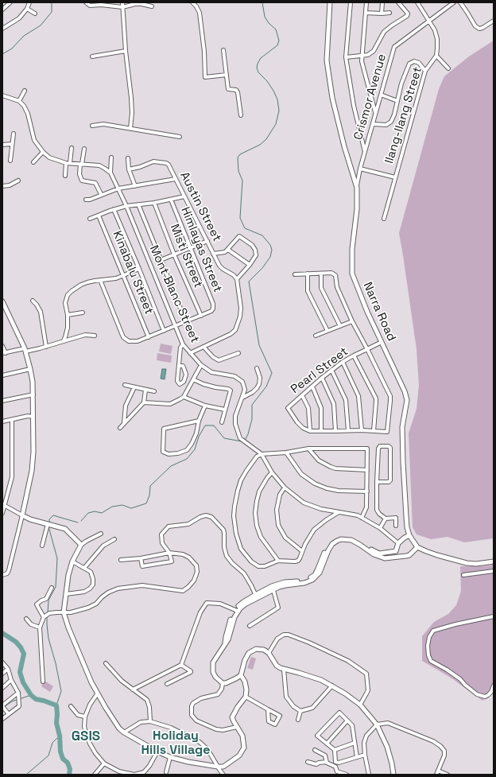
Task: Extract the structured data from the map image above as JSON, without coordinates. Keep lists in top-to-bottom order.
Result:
{
  "streets": {
    "street": [
      "Crismor Avenue",
      "Ilang-Ilang Street",
      "Austin Street",
      "Himlayas Street",
      "Misti Street",
      "Kinabalu Street",
      "Mont Blanc Street",
      "Narra Road",
      "Pearl Street"
    ]
  },
  "crossings": [
    ["Crismor Avenue", "Ilang-Ilang Street"],
    ["Crismor Avenue", "Narra Road"],
    ["Himlayas Street", "Misti Street"],
    ["Himlayas Street", "Kinabalu Street"],
    ["Himlayas Street", "Mont Blanc Street"],
    ["Narra Road", "Pearl Street"]
  ],
  "districts": ["GSIS", "Holiday Hills Village"]
}
